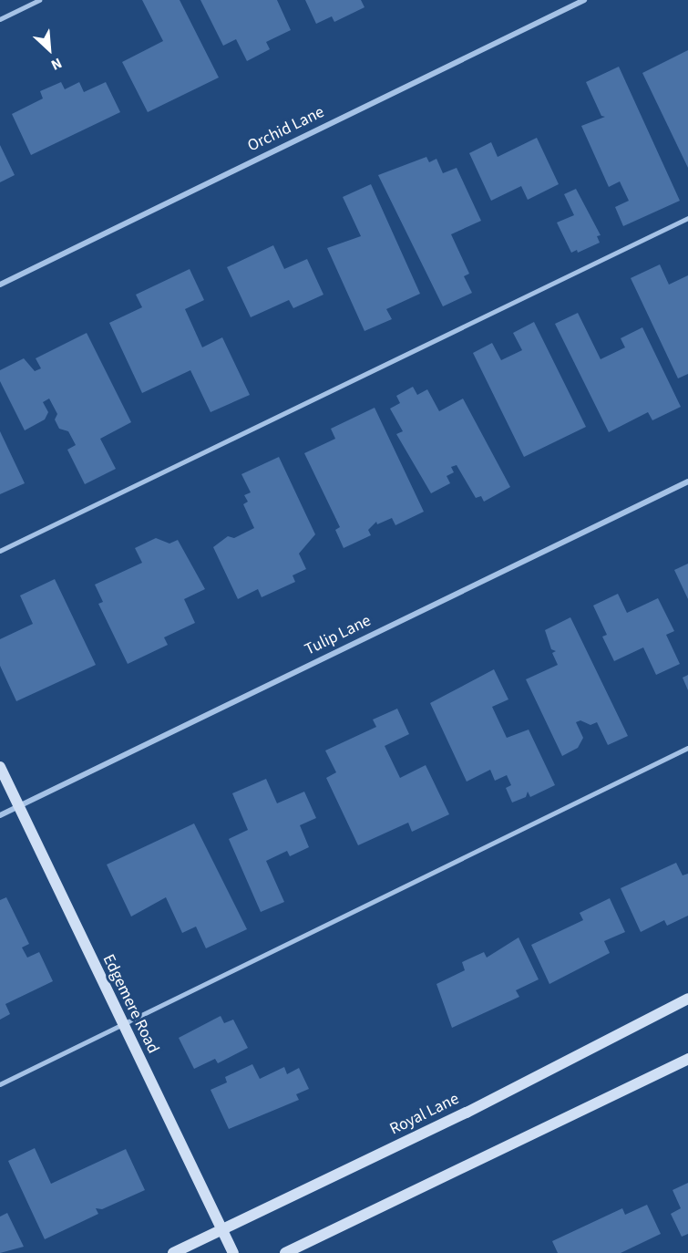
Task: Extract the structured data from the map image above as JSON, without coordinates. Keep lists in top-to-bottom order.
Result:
{
  "streets": {
    "main road": ["Edgemere Road", "Royal Lane"],
    "street": ["Orchid Lane", "Tulip Lane"]
  },
  "crossings": [
    ["Tulip Lane", "Edgemere Road"],
    ["Edgemere Road", "Royal Lane"]
  ],
  "north": "bottom right"
}
